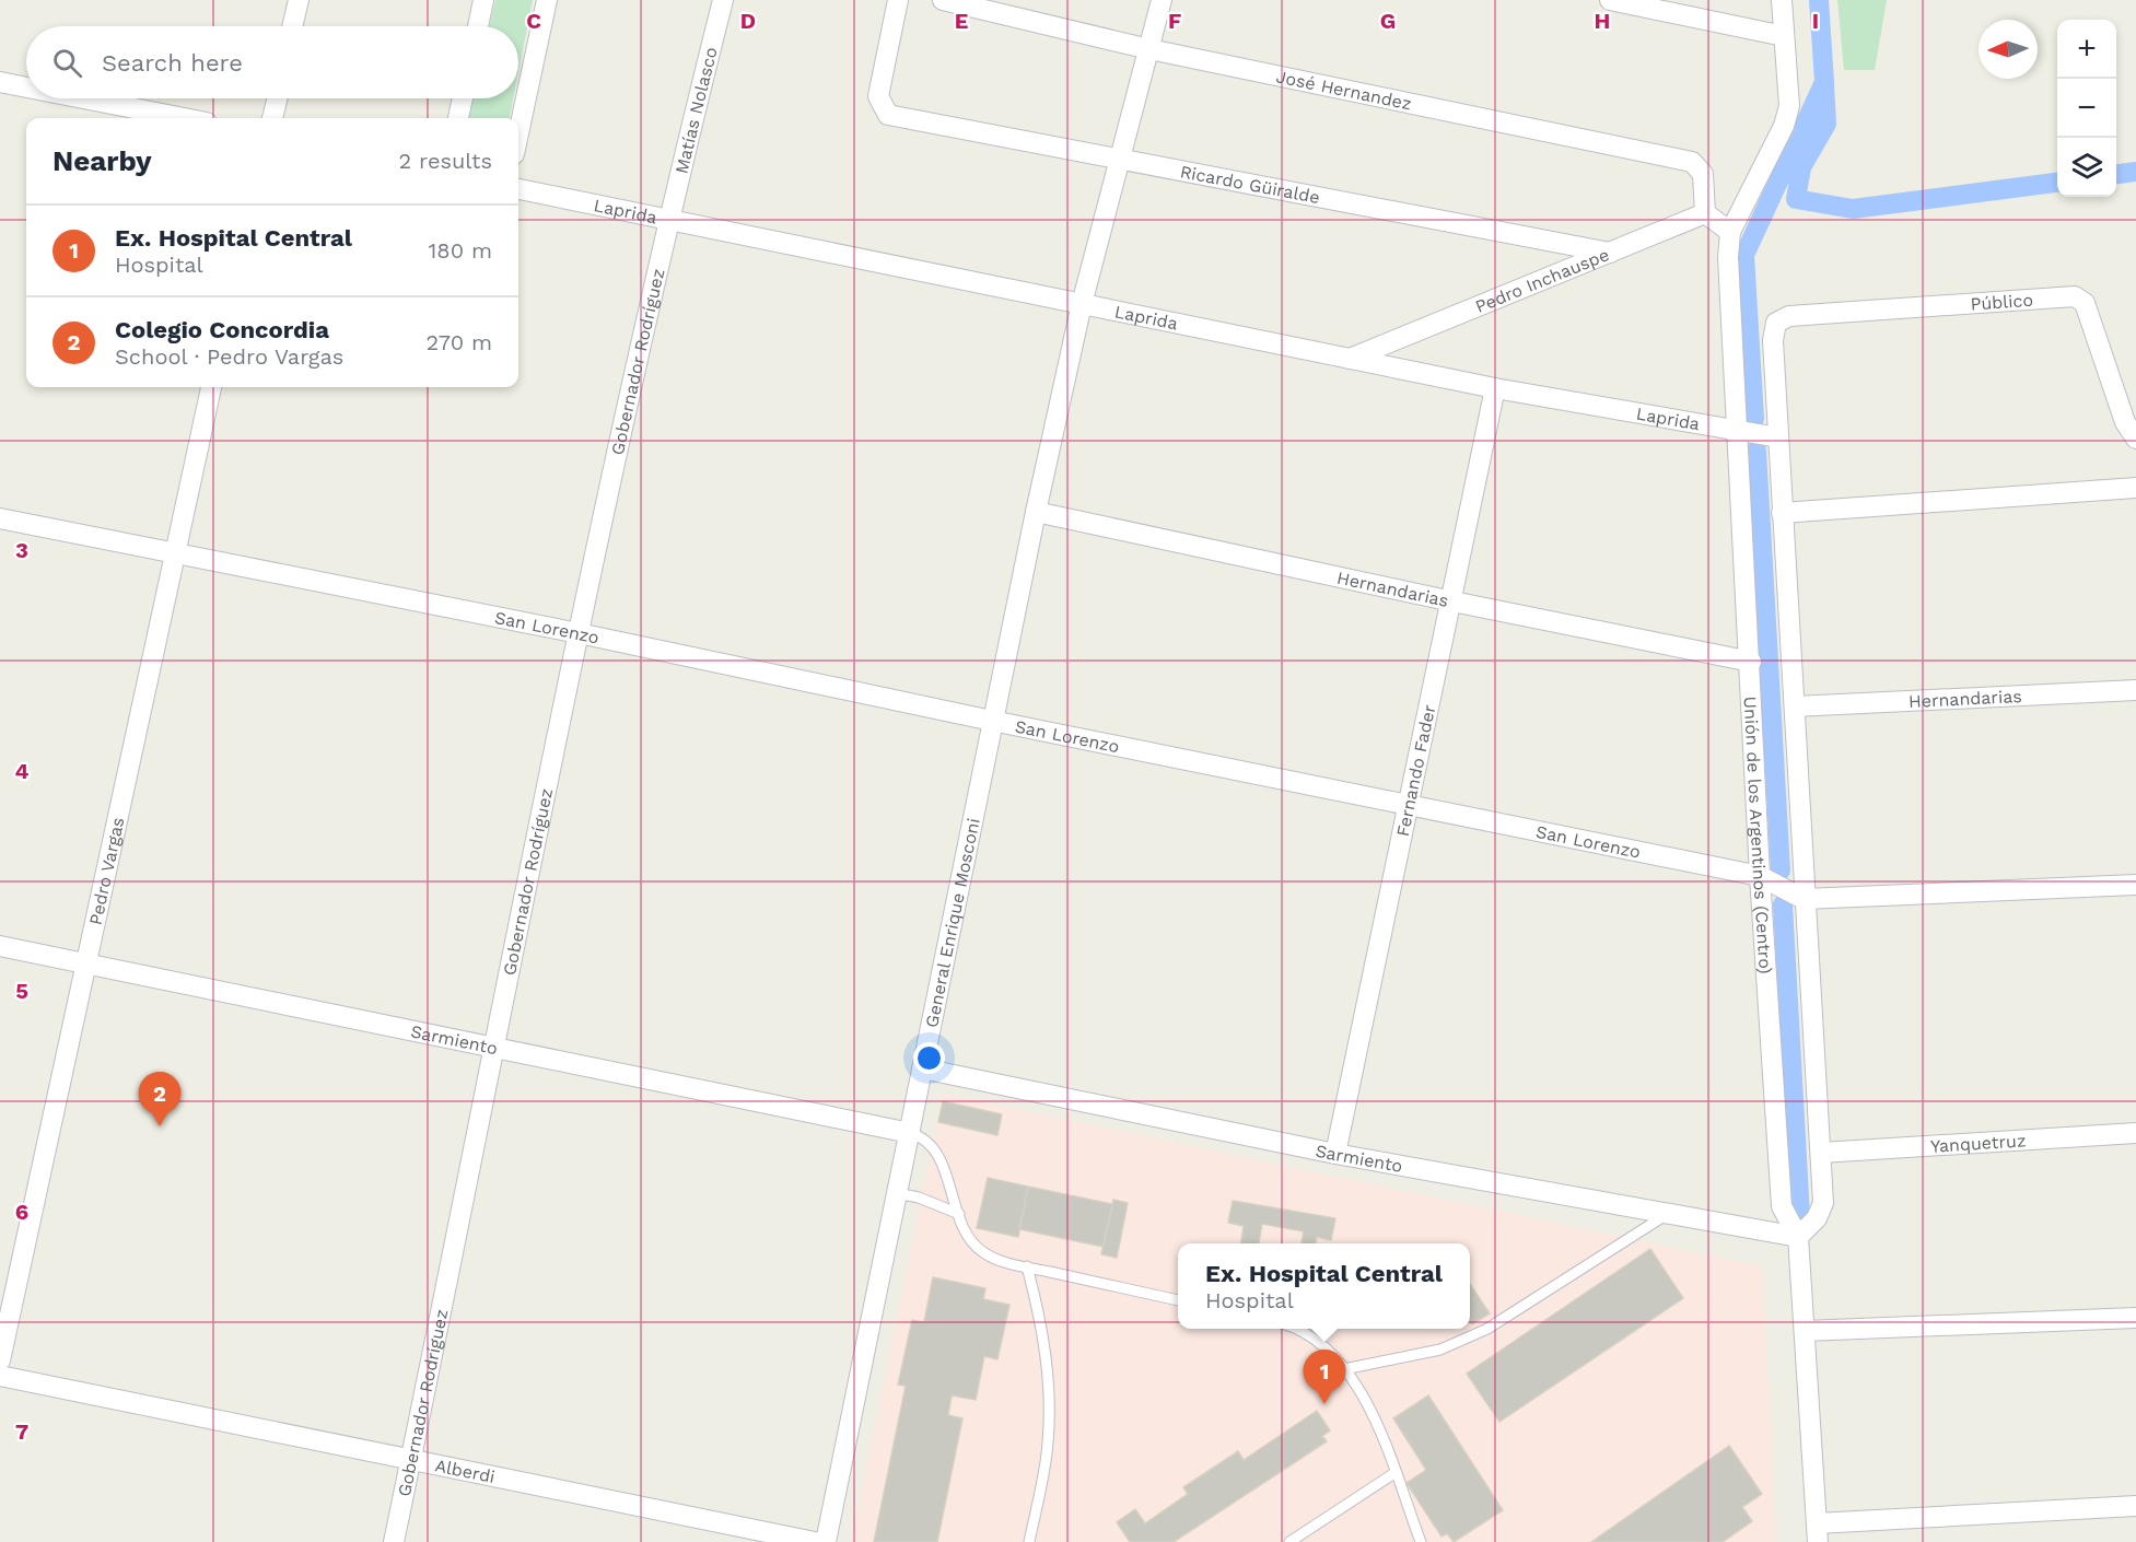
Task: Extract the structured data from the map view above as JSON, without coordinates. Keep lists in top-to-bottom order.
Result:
{
  "streets": {
    "street": [
      "José Hernandez",
      "Matías Nolasco",
      "Ricardo Güiralde",
      "Laprida",
      "Pedro Inchauspe",
      "Público",
      "Gobernador Rodríguez",
      "Hernandarias",
      "San Lorenzo",
      "Fernando Fader",
      "Unión de los Argentinos (Centro)",
      "Pedro Vargas",
      "General Enrique Mosconi",
      "Sarmiento",
      "Yanquetruz",
      "Alberdi"
    ]
  },
  "crossings": [
    ["José Hernandez", "Pedro Inchauspe"],
    ["José Hernandez", "General Enrique Mosconi"],
    ["Matías Nolasco", "Laprida"],
    ["Matías Nolasco", "Gobernador Rodríguez"],
    ["Ricardo Güiralde", "Pedro Inchauspe"],
    ["Ricardo Güiralde", "General Enrique Mosconi"],
    ["Laprida", "Pedro Inchauspe"],
    ["Laprida", "Público"],
    ["Laprida", "Gobernador Rodríguez"],
    ["Laprida", "Fernando Fader"],
    ["Laprida", "Unión de los Argentinos (Centro)"],
    ["Laprida", "General Enrique Mosconi"],
    ["Gobernador Rodríguez", "San Lorenzo"],
    ["Gobernador Rodríguez", "Sarmiento"],
    ["Gobernador Rodríguez", "Alberdi"],
    ["Hernandarias", "Fernando Fader"],
    ["Hernandarias", "Unión de los Argentinos (Centro)"],
    ["Hernandarias", "General Enrique Mosconi"],
    ["San Lorenzo", "Fernando Fader"],
    ["San Lorenzo", "Unión de los Argentinos (Centro)"],
    ["San Lorenzo", "Pedro Vargas"],
    ["San Lorenzo", "General Enrique Mosconi"],
    ["Fernando Fader", "Sarmiento"],
    ["Unión de los Argentinos (Centro)", "Sarmiento"],
    ["Pedro Vargas", "Sarmiento"],
    ["General Enrique Mosconi", "Sarmiento"]
  ],
  "north": "left",
  "page": {
    "map_buttons": ["+", "−"],
    "search": "Search here",
    "heading": ["Nearby", "2 results"],
    "list": [
      {
        "mark": "1",
        "name": "Ex. Hospital Central",
        "note": "Hospital",
        "value": "180 m"
      },
      {
        "mark": "2",
        "name": "Colegio Concordia",
        "note": "School · Pedro Vargas",
        "value": "270 m"
      }
    ],
    "pins": ["2", "1"],
    "popup": ["Ex. Hospital Central", "Hospital"]
  },
  "grid": {
    "columns": [
      "C",
      "D",
      "E",
      "F",
      "G",
      "H",
      "I"
    ],
    "rows": [
      "3",
      "4",
      "5",
      "6",
      "7"
    ]
  }
}
